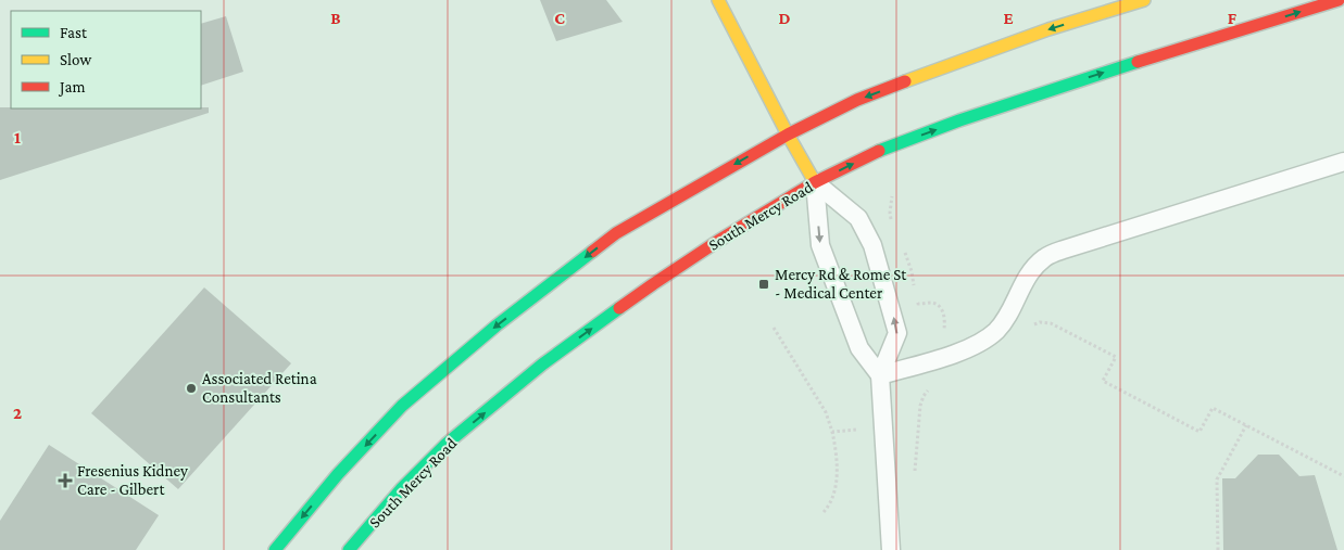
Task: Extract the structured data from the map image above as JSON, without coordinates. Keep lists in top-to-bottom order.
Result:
{
  "streets": {
    "main road": ["South Mercy Road"]
  },
  "places": {
    "transit": ["Mercy Rd & Rome St - Medical Center"],
    "other": ["Associated Retina Consultants"],
    "health": ["Fresenius Kidney Care - Gilbert"]
  },
  "legend": ["Fast", "Slow", "Jam"],
  "grid": {
    "columns": [
      "B",
      "C",
      "D",
      "E",
      "F"
    ],
    "rows": ["1", "2"]
  }
}
